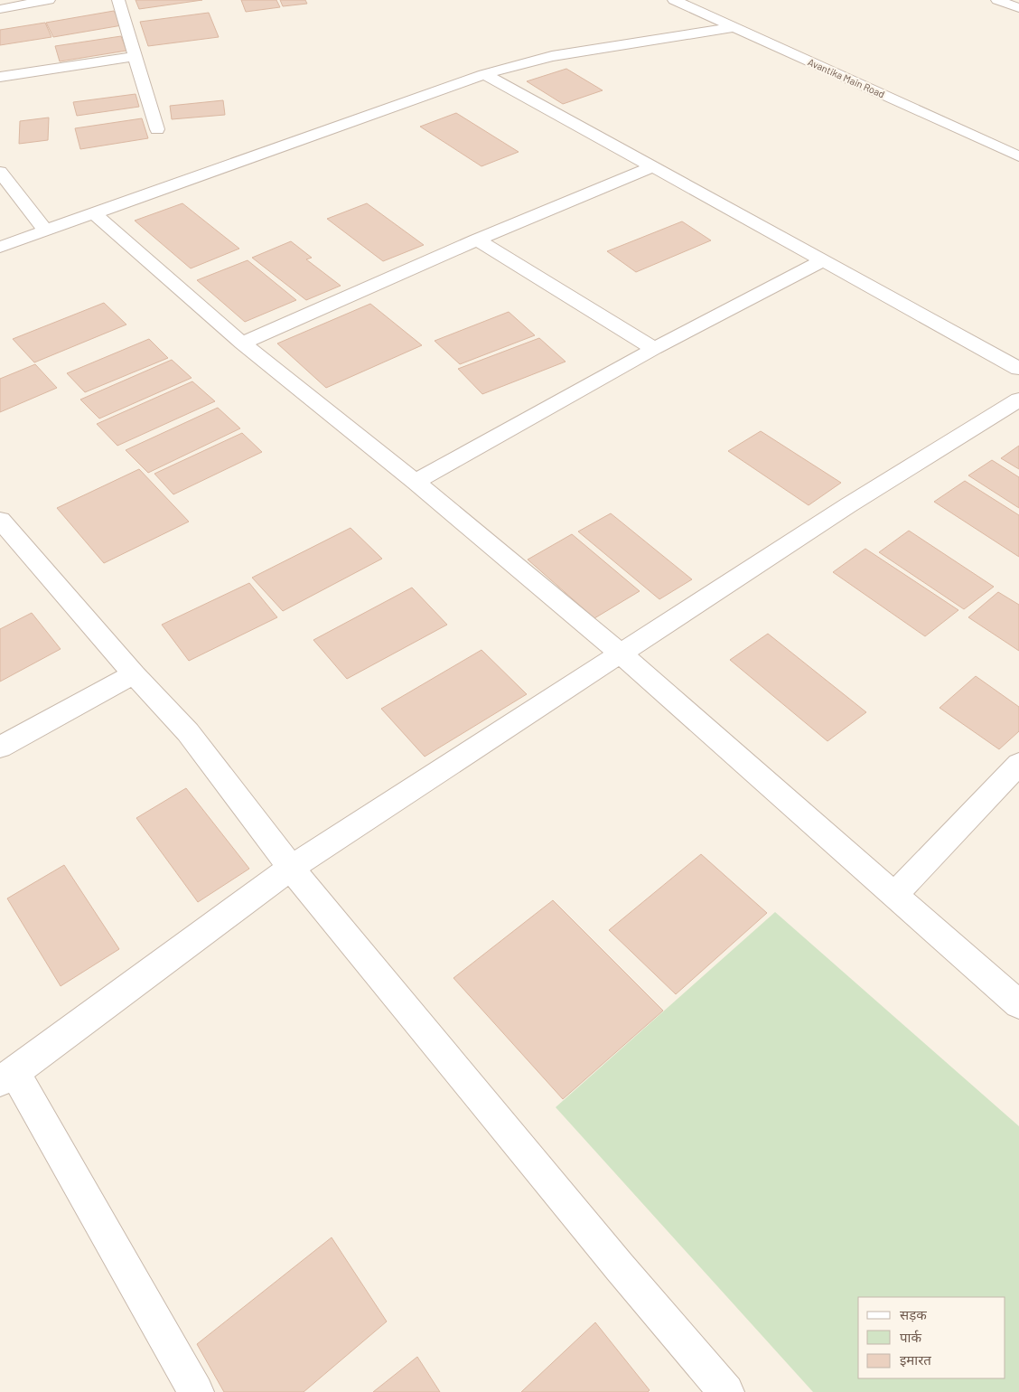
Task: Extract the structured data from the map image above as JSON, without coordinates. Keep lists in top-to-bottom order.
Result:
{
  "streets": {
    "street": ["Avantika Main Road"]
  },
  "legend": ["सड़क", "पार्क", "इमारत"]
}
